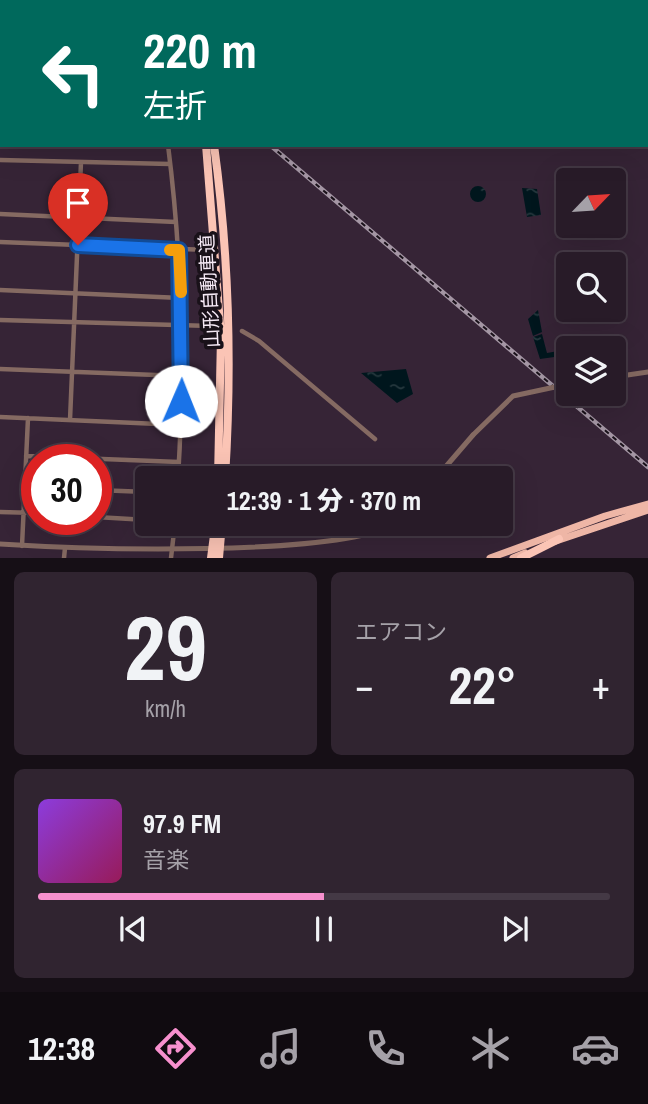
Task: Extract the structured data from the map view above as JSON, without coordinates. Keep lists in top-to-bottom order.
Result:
{
  "streets": {
    "highway": ["山形自動車道"]
  },
  "north": "top right",
  "page": {
    "turn": ["220 m", "左折"],
    "limit": "30",
    "trip": "12:39 · 1 分 · 370 m",
    "tile": [
      ["29", "km/h"],
      "エアコン"
    ],
    "heat": ["−", "22°", "+"],
    "song": ["97.9 FM", "音楽"],
    "tabs": "12:38"
  }
}
